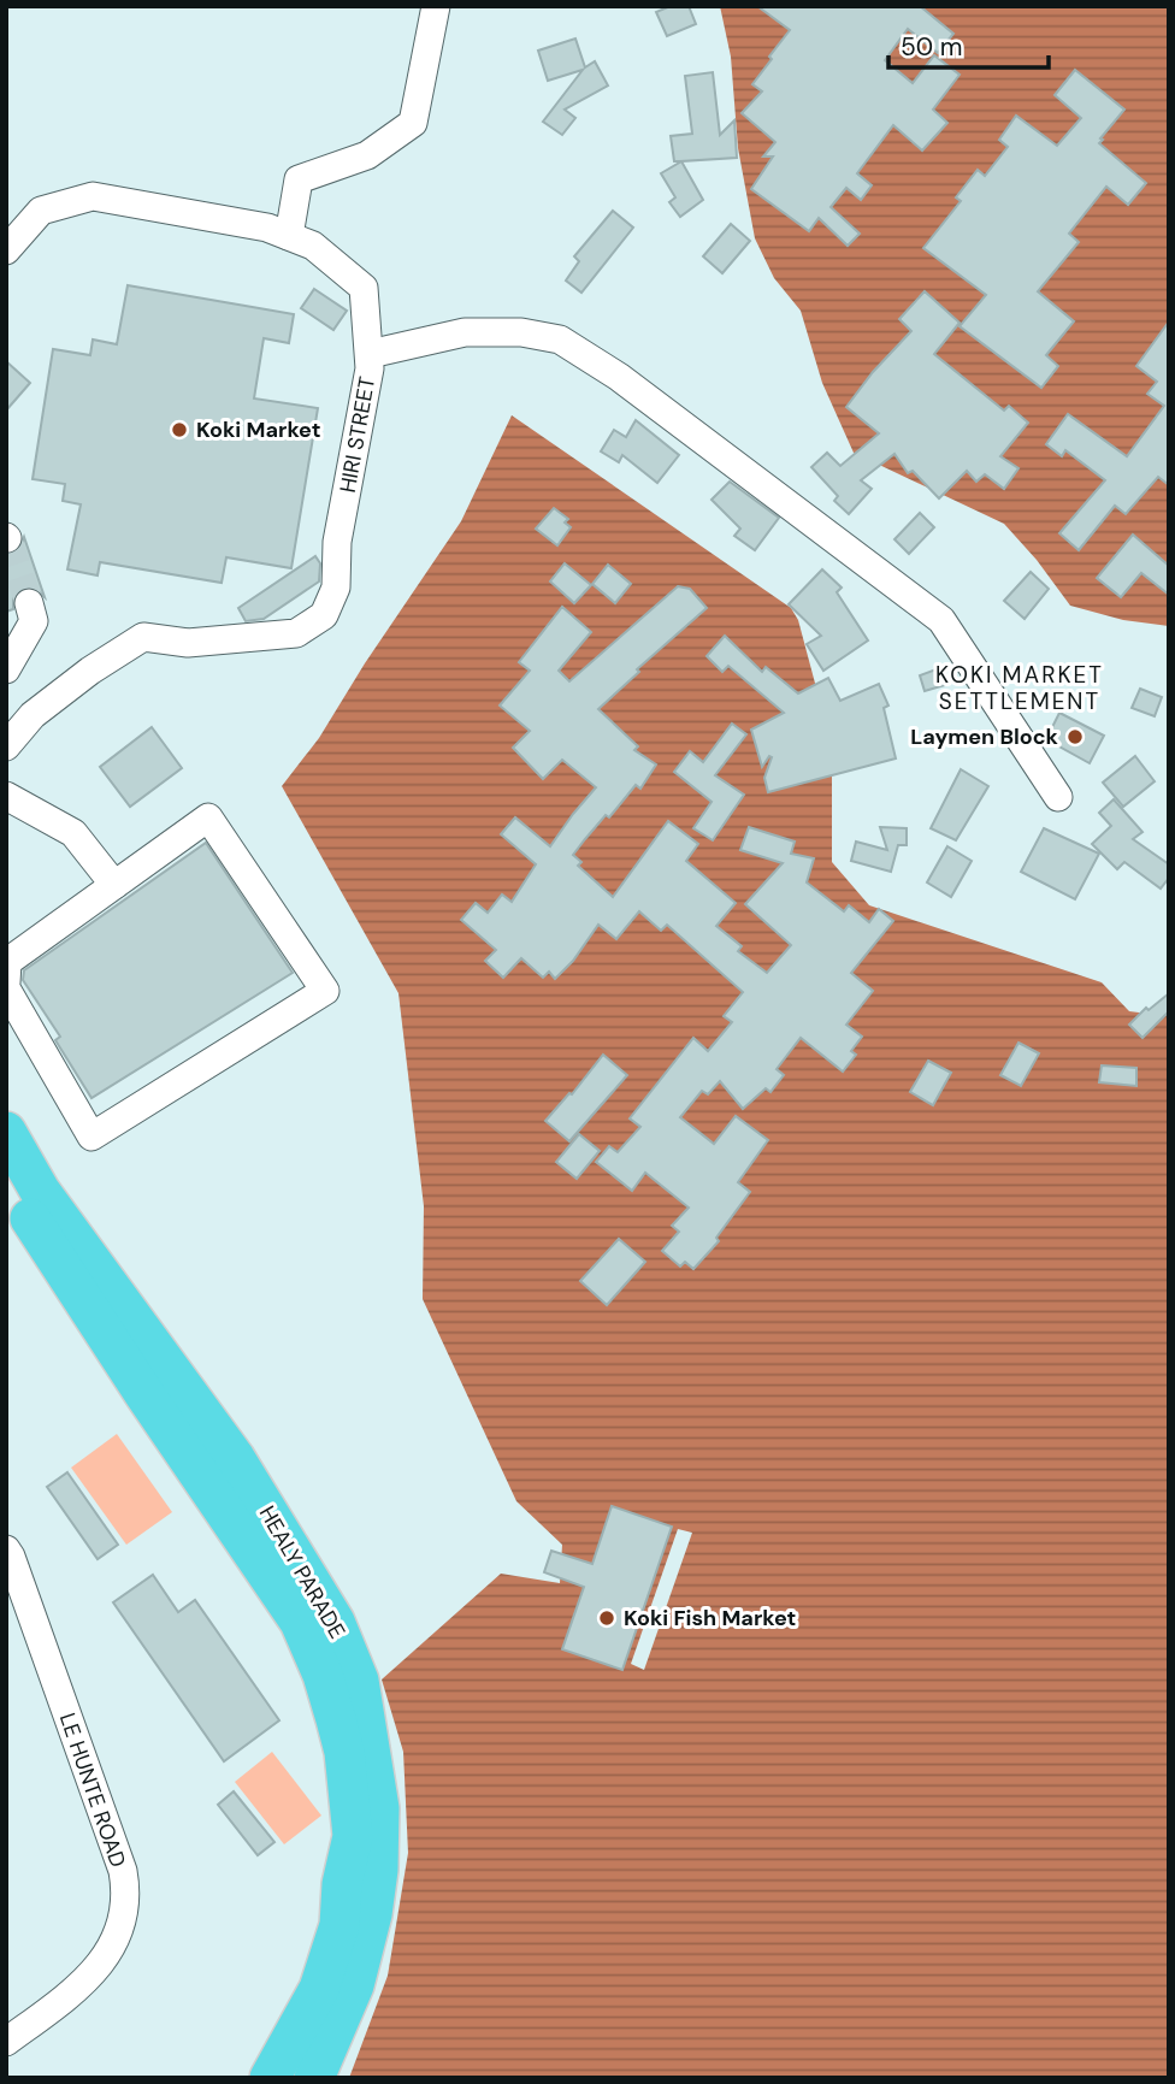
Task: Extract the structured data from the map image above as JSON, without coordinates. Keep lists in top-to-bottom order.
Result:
{
  "streets": {
    "highway": ["HEALY PARADE"],
    "street": ["HIRI STREET", "LE HUNTE ROAD"]
  },
  "districts": ["KOKI MARKET SETTLEMENT"],
  "places": ["Koki Market", "Laymen Block", "Koki Fish Market"],
  "scale_bar": "50 m"
}
